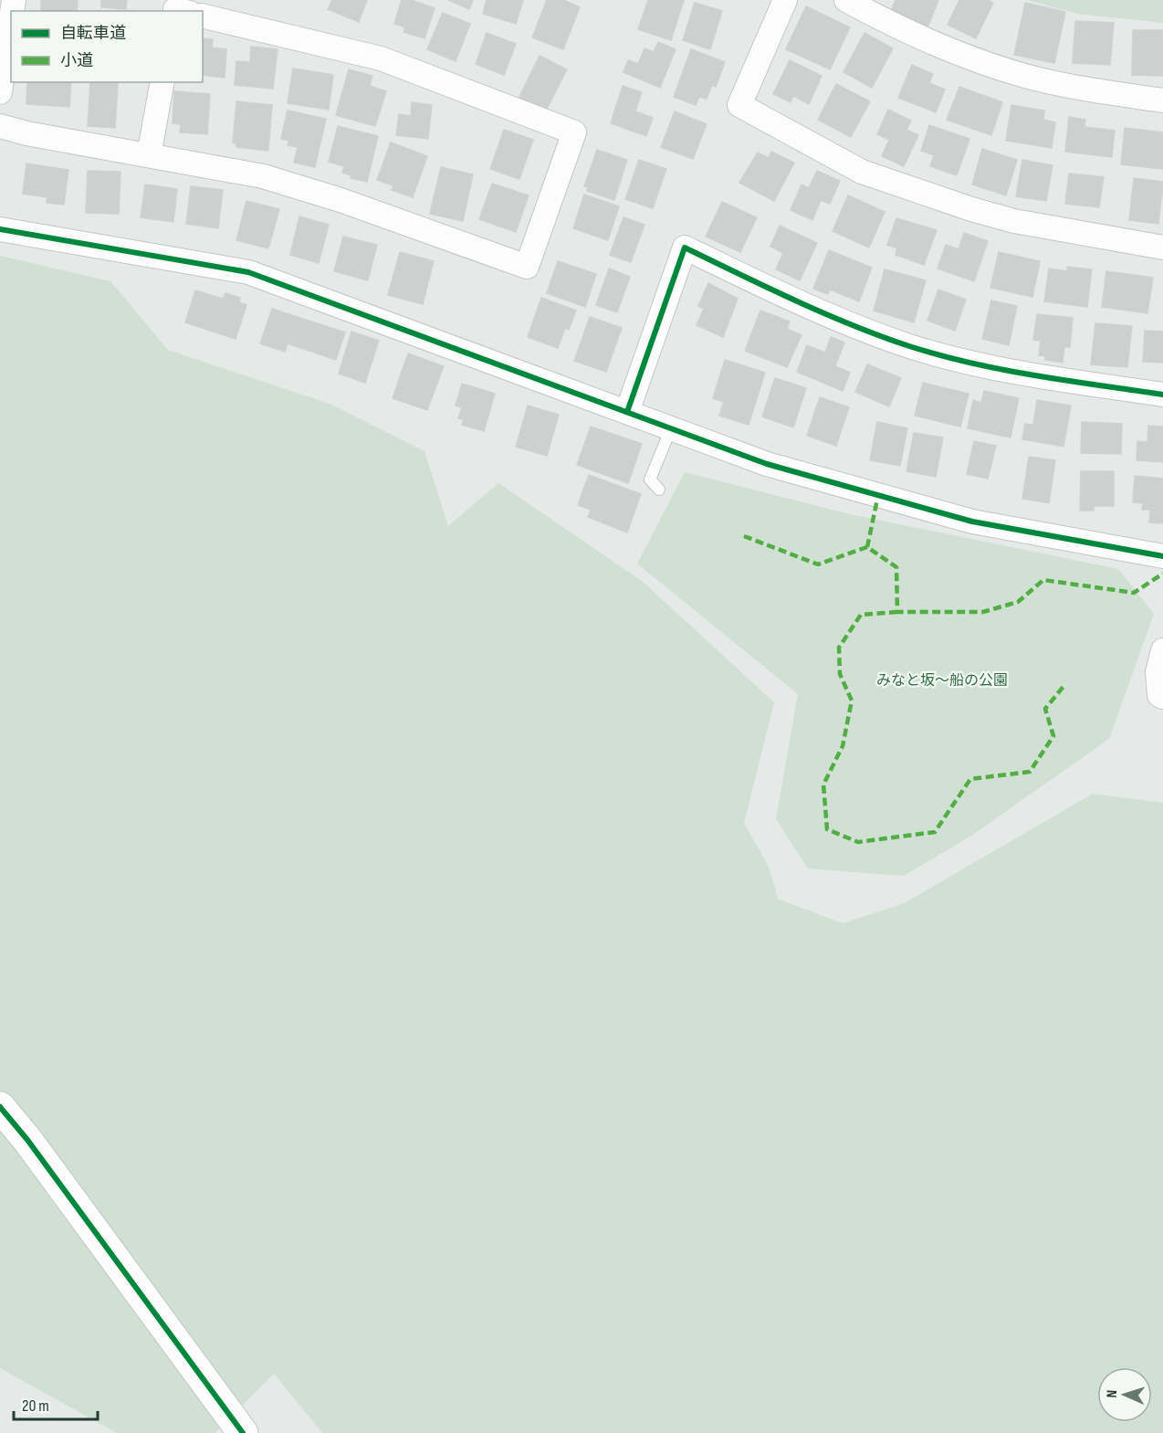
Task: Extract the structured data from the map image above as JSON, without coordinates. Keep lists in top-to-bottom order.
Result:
{
  "parks": ["みなと坂〜船の公園"],
  "legend": ["自転車道", "小道"],
  "scale_bar": "20 m",
  "north": "left"
}
